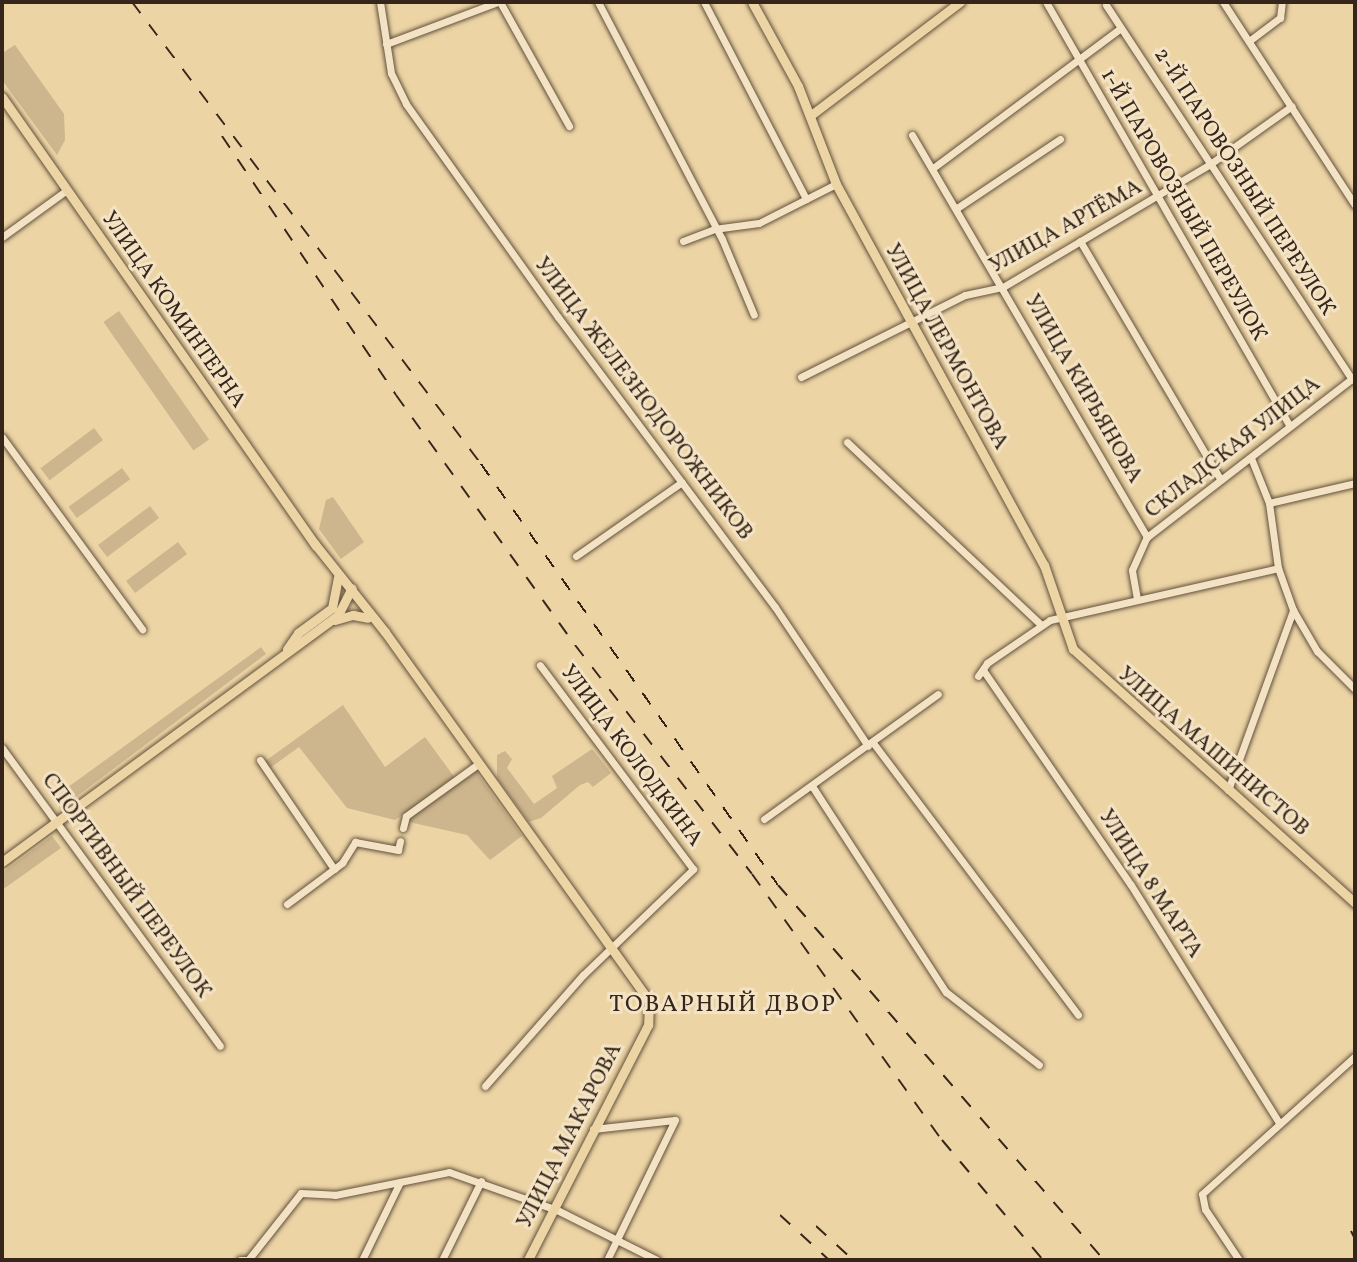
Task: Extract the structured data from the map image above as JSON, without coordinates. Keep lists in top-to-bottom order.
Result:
{
  "streets": {
    "main road": [
      "УЛИЦА КОМИНТЕРНА",
      "УЛИЦА ЛЕРМОНТОВА",
      "УЛИЦА МАШИНИСТОВ",
      "УЛИЦА МАКАРОВА"
    ],
    "street": [
      "2-Й ПАРОВОЗНЫЙ ПЕРЕУЛОК",
      "1-Й ПАРОВОЗНЫЙ ПЕРЕУЛОК",
      "УЛИЦА АРТЁМА",
      "УЛИЦА КИРЬЯНОВА",
      "УЛИЦА ЖЕЛЕЗНОДОРОЖНИКОВ",
      "СКЛАДСКАЯ УЛИЦА",
      "УЛИЦА КОЛОДКИНА",
      "УЛИЦА 8 МАРТА",
      "СПОРТИВНЫЙ ПЕРЕУЛОК"
    ]
  },
  "crossings": [
    ["2-Й ПАРОВОЗНЫЙ ПЕРЕУЛОК", "УЛИЦА АРТЁМА"],
    ["2-Й ПАРОВОЗНЫЙ ПЕРЕУЛОК", "СКЛАДСКАЯ УЛИЦА"],
    ["1-Й ПАРОВОЗНЫЙ ПЕРЕУЛОК", "УЛИЦА АРТЁМА"],
    ["1-Й ПАРОВОЗНЫЙ ПЕРЕУЛОК", "СКЛАДСКАЯ УЛИЦА"],
    ["УЛИЦА АРТЁМА", "УЛИЦА ЛЕРМОНТОВА"],
    ["УЛИЦА АРТЁМА", "УЛИЦА КИРЬЯНОВА"],
    ["УЛИЦА КОМИНТЕРНА", "УЛИЦА КОЛОДКИНА"],
    ["УЛИЦА КОМИНТЕРНА", "УЛИЦА МАКАРОВА"],
    ["УЛИЦА ЛЕРМОНТОВА", "УЛИЦА МАШИНИСТОВ"],
    ["УЛИЦА КИРЬЯНОВА", "СКЛАДСКАЯ УЛИЦА"],
    ["УЛИЦА КОЛОДКИНА", "УЛИЦА МАКАРОВА"]
  ],
  "districts": ["ТОВАРНЫЙ ДВОР"]
}
